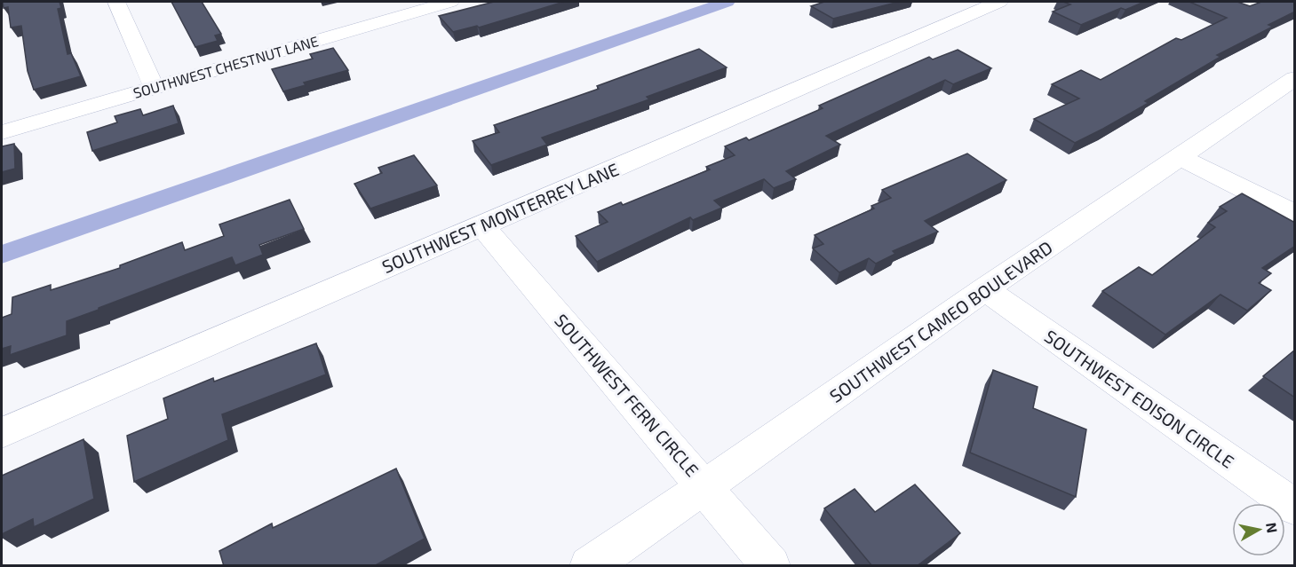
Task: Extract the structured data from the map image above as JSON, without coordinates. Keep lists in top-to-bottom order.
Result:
{
  "streets": {
    "street": [
      "SOUTHWEST CHESTNUT LANE",
      "SOUTHWEST MONTERREY LANE",
      "SOUTHWEST CAMEO BOULEVARD",
      "SOUTHWEST FERN CIRCLE",
      "SOUTHWEST EDISON CIRCLE"
    ]
  },
  "crossings": [
    ["SOUTHWEST MONTERREY LANE", "SOUTHWEST FERN CIRCLE"],
    ["SOUTHWEST CAMEO BOULEVARD", "SOUTHWEST FERN CIRCLE"],
    ["SOUTHWEST CAMEO BOULEVARD", "SOUTHWEST EDISON CIRCLE"]
  ],
  "north": "right"
}
